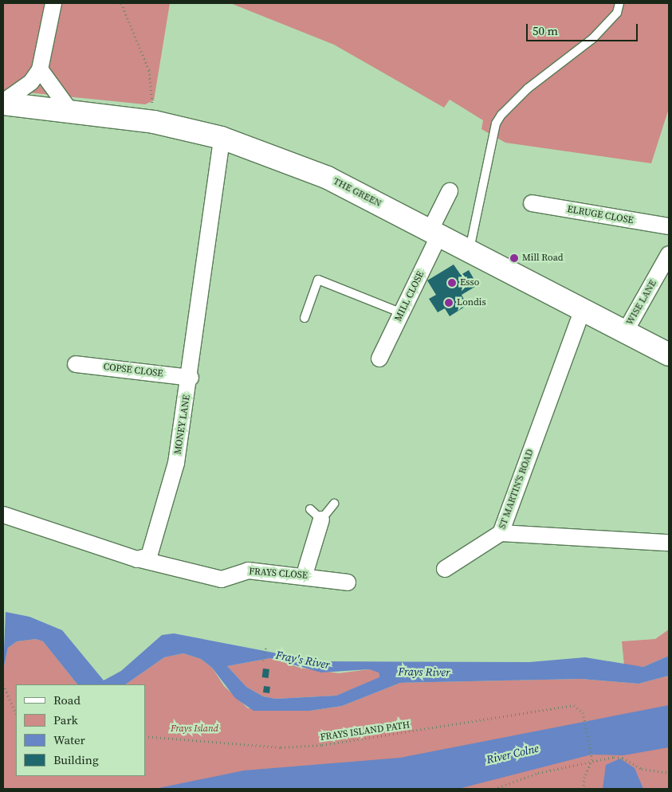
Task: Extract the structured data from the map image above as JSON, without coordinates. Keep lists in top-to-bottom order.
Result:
{
  "streets": {
    "street": [
      "THE GREEN",
      "ELRUGE CLOSE",
      "MILL CLOSE",
      "WISE LANE",
      "COPSE CLOSE",
      "MONEY LANE",
      "ST MARTIN'S ROAD",
      "FRAYS CLOSE"
    ],
    "path": ["FRAYS ISLAND PATH"]
  },
  "crossings": [
    ["THE GREEN", "MILL CLOSE"],
    ["THE GREEN", "WISE LANE"],
    ["THE GREEN", "MONEY LANE"],
    ["THE GREEN", "ST MARTIN'S ROAD"],
    ["COPSE CLOSE", "MONEY LANE"],
    ["MONEY LANE", "FRAYS CLOSE"]
  ],
  "water": ["Fray's River", "Frays River", "River Colne"],
  "parks": ["Frays Island"],
  "places": ["Mill Road", "Esso", "Londis"],
  "legend": [
    "Road",
    "Park",
    "Water",
    "Building"
  ],
  "scale_bar": "50 m"
}
